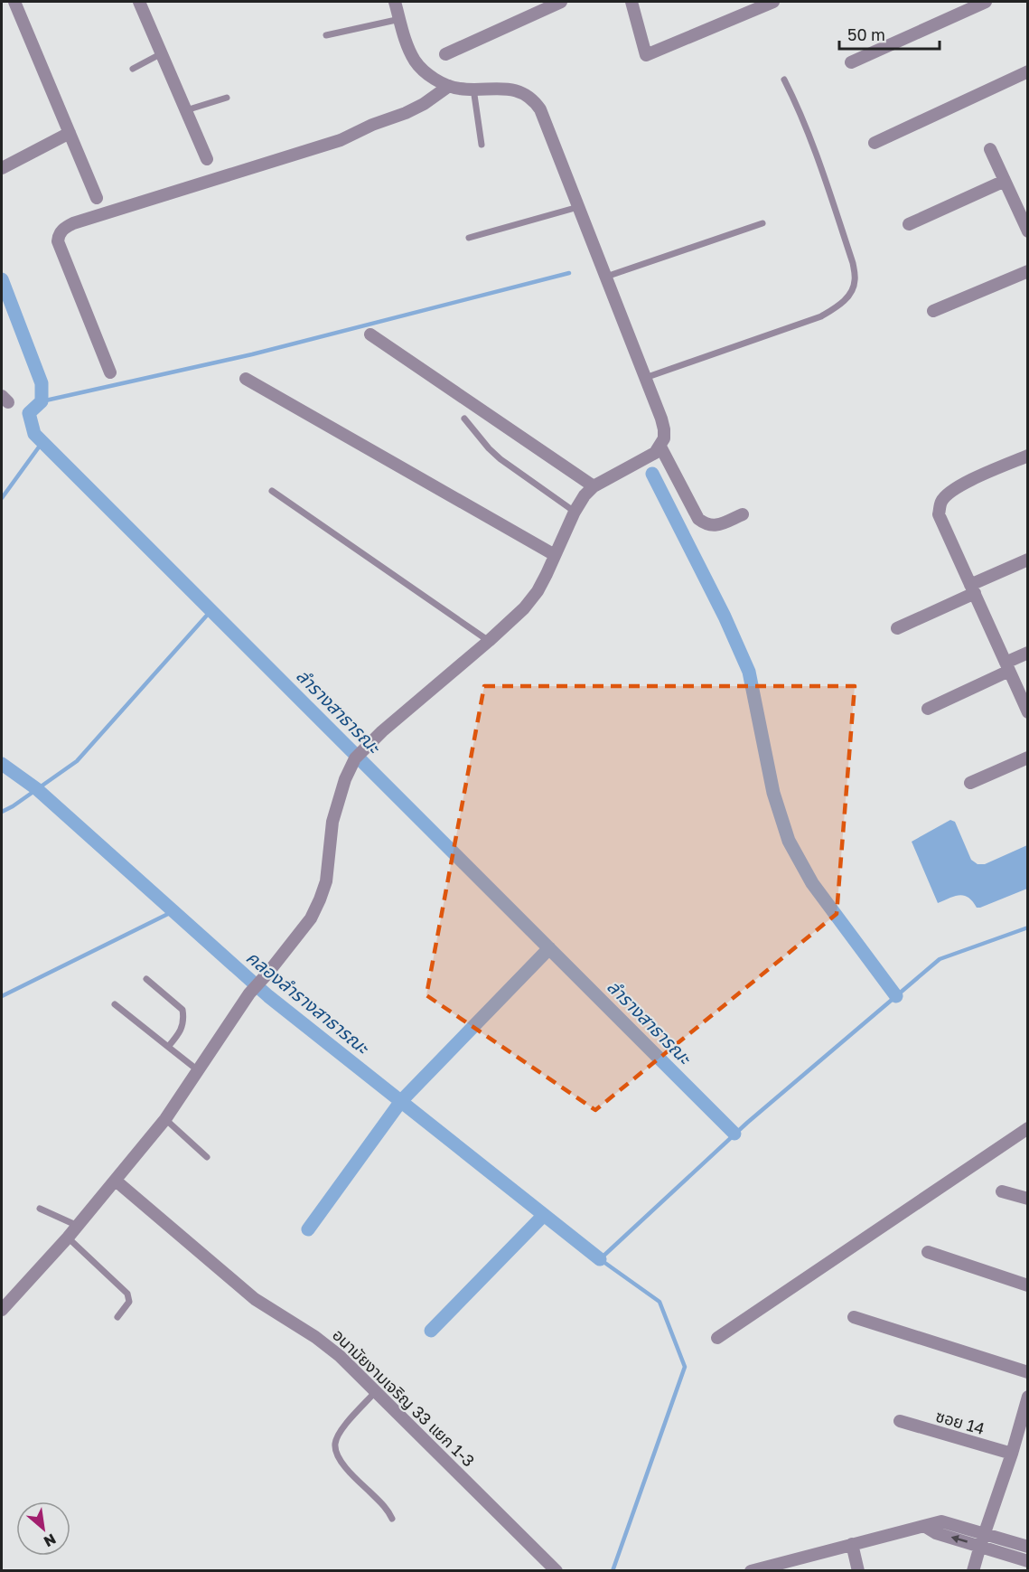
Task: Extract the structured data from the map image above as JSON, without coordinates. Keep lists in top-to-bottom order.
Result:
{
  "streets": {
    "street": ["อนามัยงามเจริญ 33 แยก 1-3", "ซอย 14"]
  },
  "water": ["ลำรางสาธารณะ", "คลองลำรางสาธารณะ"],
  "scale_bar": "50 m",
  "north": "bottom right"
}
